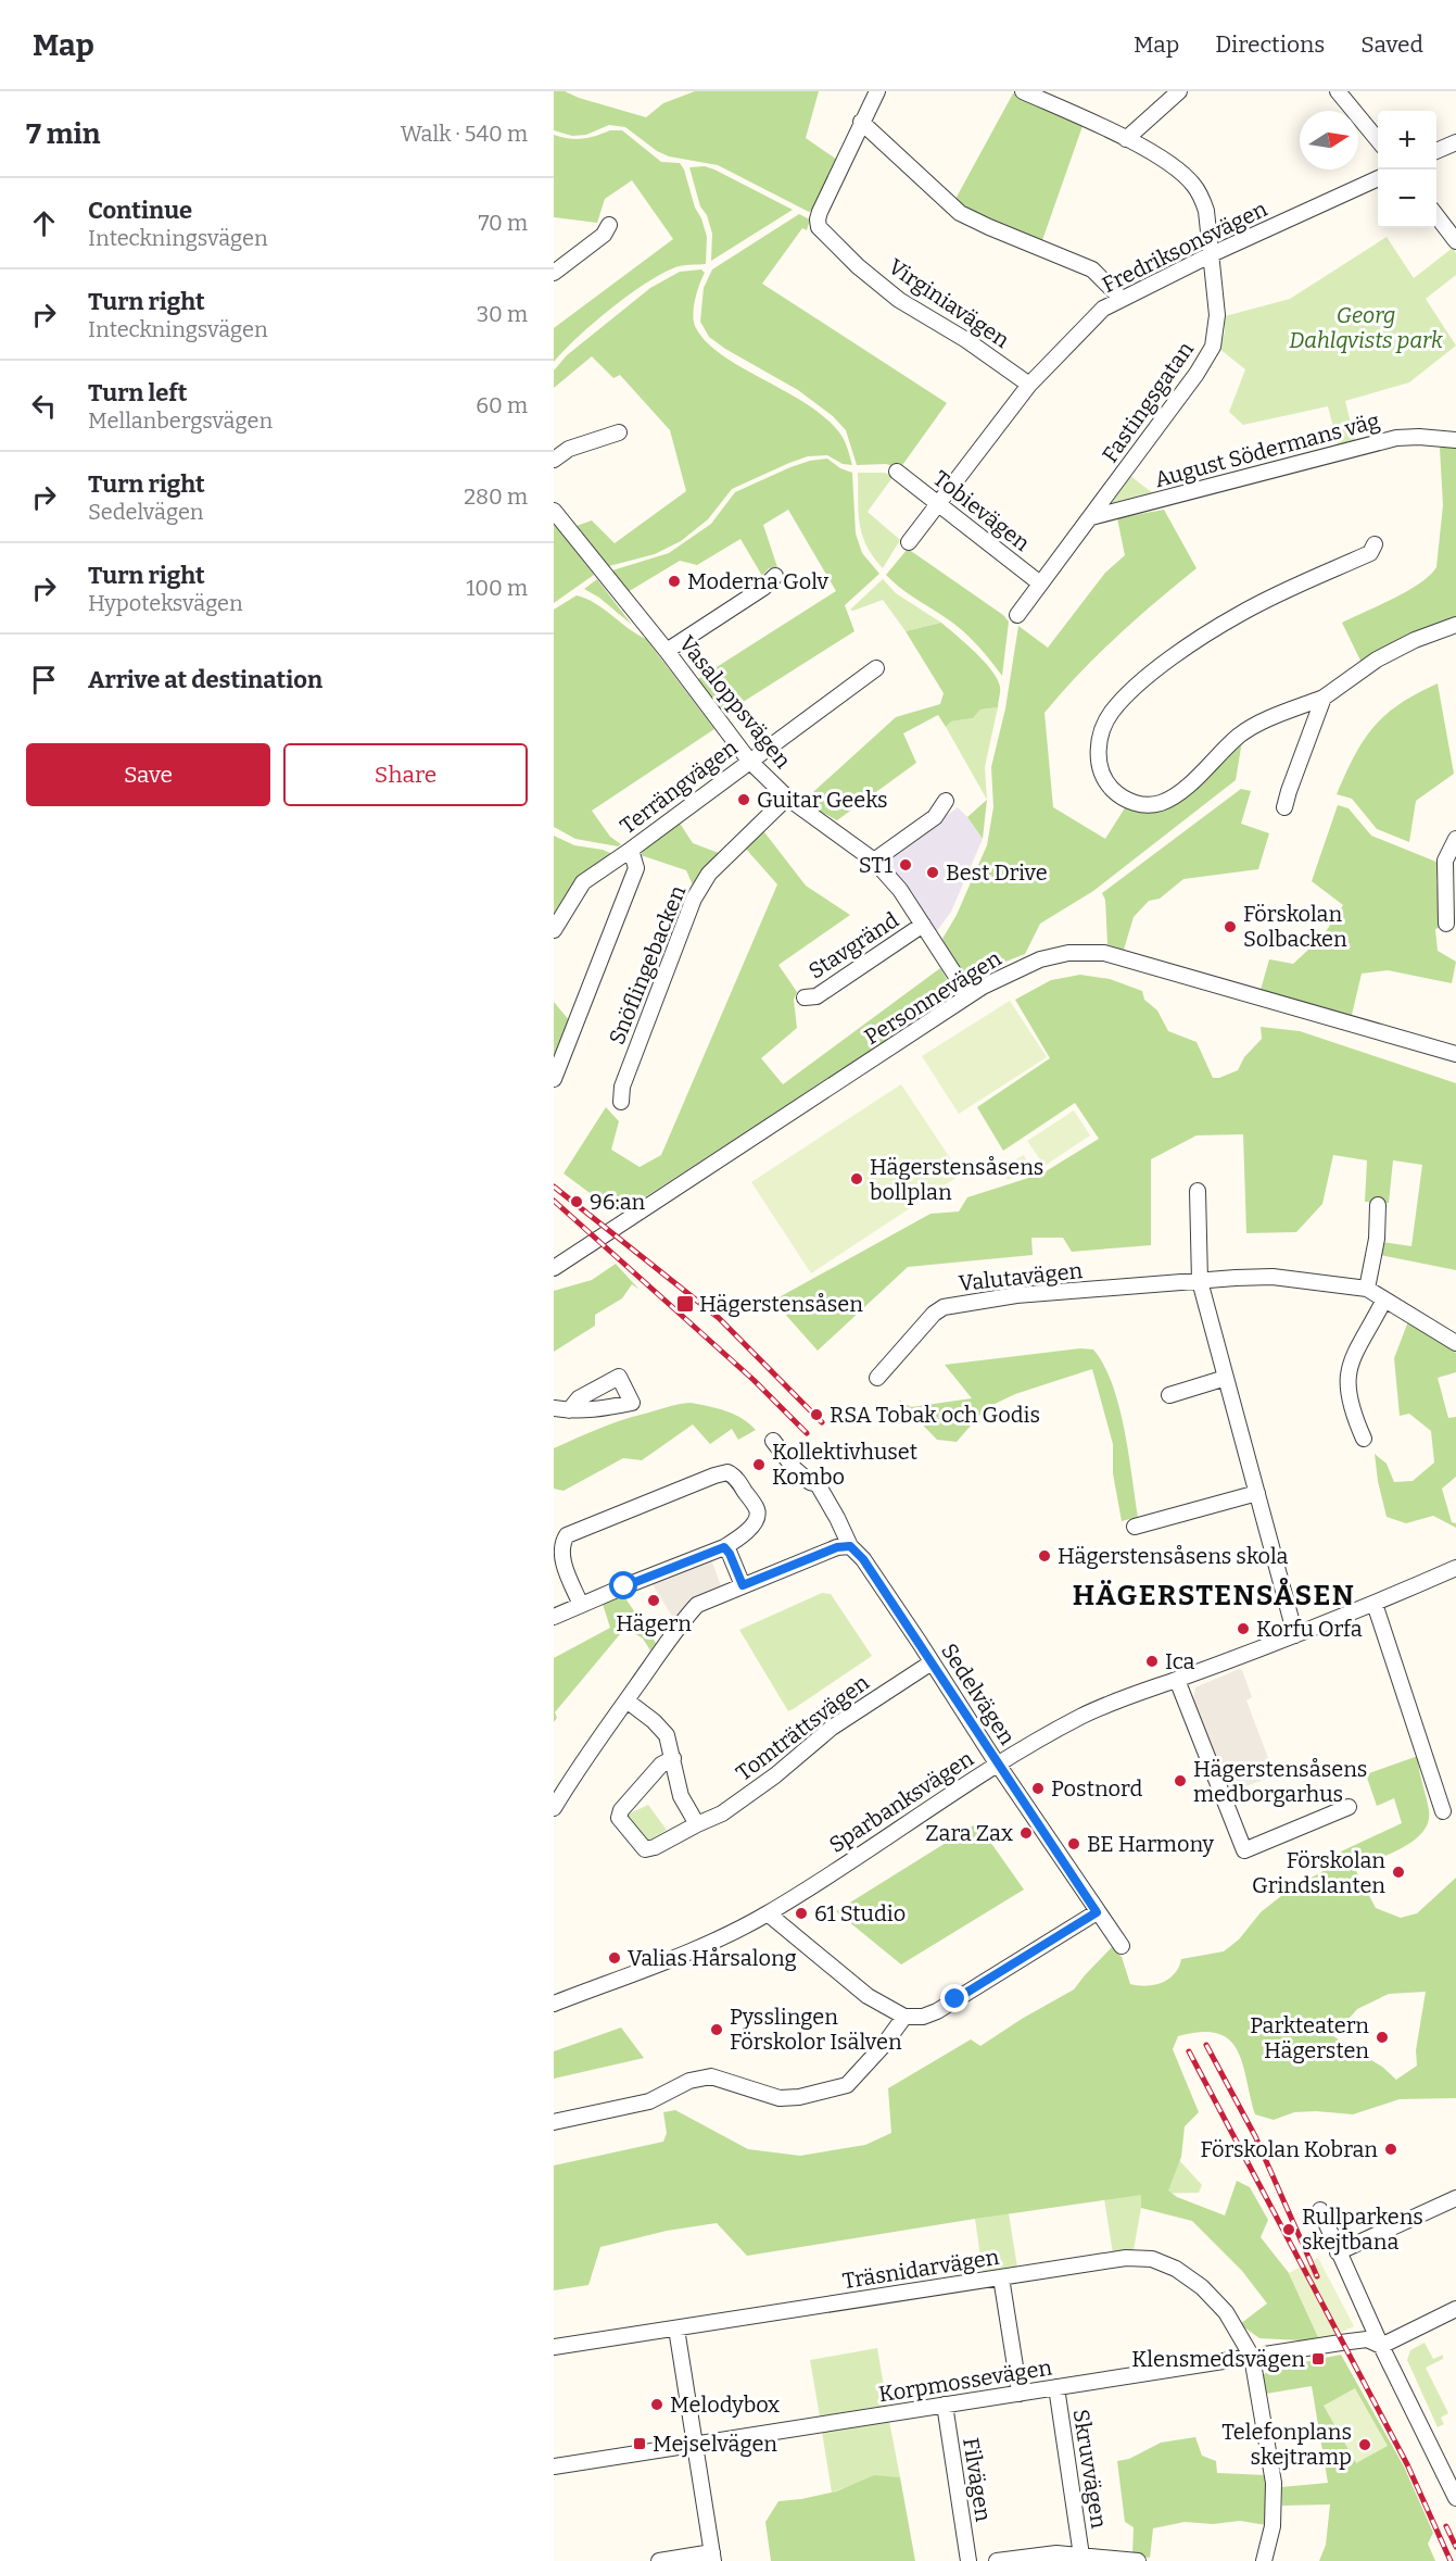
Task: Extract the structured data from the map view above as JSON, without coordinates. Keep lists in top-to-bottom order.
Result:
{
  "streets": {
    "street": [
      "Fredriksonsvägen",
      "Virginiavägen",
      "Fastingsgatan",
      "August Södermans väg",
      "Tobievägen",
      "Vasaloppsvägen",
      "Terrängvägen",
      "Stavgränd",
      "Snöflingebacken",
      "Personnevägen",
      "Valutavägen",
      "Sedelvägen",
      "Tomträttsvägen",
      "Sparbanksvägen",
      "Träsnidarvägen",
      "Korpmossevägen",
      "Skruvvägen",
      "Filvägen"
    ]
  },
  "crossings": [
    ["Fredriksonsvägen", "Virginiavägen"],
    ["Fredriksonsvägen", "Fastingsgatan"],
    ["Fredriksonsvägen", "Tobievägen"],
    ["Fastingsgatan", "August Södermans väg"],
    ["Fastingsgatan", "Tobievägen"],
    ["Vasaloppsvägen", "Terrängvägen"],
    ["Vasaloppsvägen", "Stavgränd"],
    ["Vasaloppsvägen", "Snöflingebacken"],
    ["Vasaloppsvägen", "Personnevägen"],
    ["Sedelvägen", "Tomträttsvägen"],
    ["Sedelvägen", "Sparbanksvägen"],
    ["Träsnidarvägen", "Korpmossevägen"],
    ["Korpmossevägen", "Skruvvägen"],
    ["Korpmossevägen", "Filvägen"]
  ],
  "districts": ["HÄGERSTENSÅSEN"],
  "parks": ["Georg Dahlqvists park"],
  "places": {
    "other": [
      "Moderna Golv",
      "Guitar Geeks",
      "ST1",
      "Best Drive",
      "Förskolan Solbacken",
      "Hägerstensåsens bollplan",
      "96:an",
      "RSA Tobak och Godis",
      "Kollektivhuset Kombo",
      "Hägerstensåsens skola",
      "Hägern",
      "Korfu Orfa",
      "Ica",
      "Hägerstensåsens medborgarhus",
      "Postnord",
      "Zara Zax",
      "BE Harmony",
      "Förskolan Grindslanten",
      "61 Studio",
      "Valias Hårsalong",
      "Pysslingen Förskolor Isälven",
      "Parkteatern Hägersten",
      "Förskolan Kobran",
      "Rullparkens skejtbana",
      "Melodybox",
      "Telefonplans skejtramp"
    ],
    "transit": ["Hägerstensåsen", "Klensmedsvägen", "Mejselvägen"]
  },
  "north": "right",
  "page": {
    "header": "Map",
    "nav": ["Map", "Directions", "Saved"],
    "heading": ["7 min", "Walk · 540 m"],
    "map_buttons": ["+", "−"],
    "list": [
      ["Continue", "Inteckningsvägen", "70 m"],
      ["Turn right", "Inteckningsvägen", "30 m"],
      ["Turn left", "Mellanbergsvägen", "60 m"],
      ["Turn right", "Sedelvägen", "280 m"],
      ["Turn right", "Hypoteksvägen", "100 m"],
      "Arrive at destination"
    ],
    "buttons": ["Save", "Share"]
  }
}
